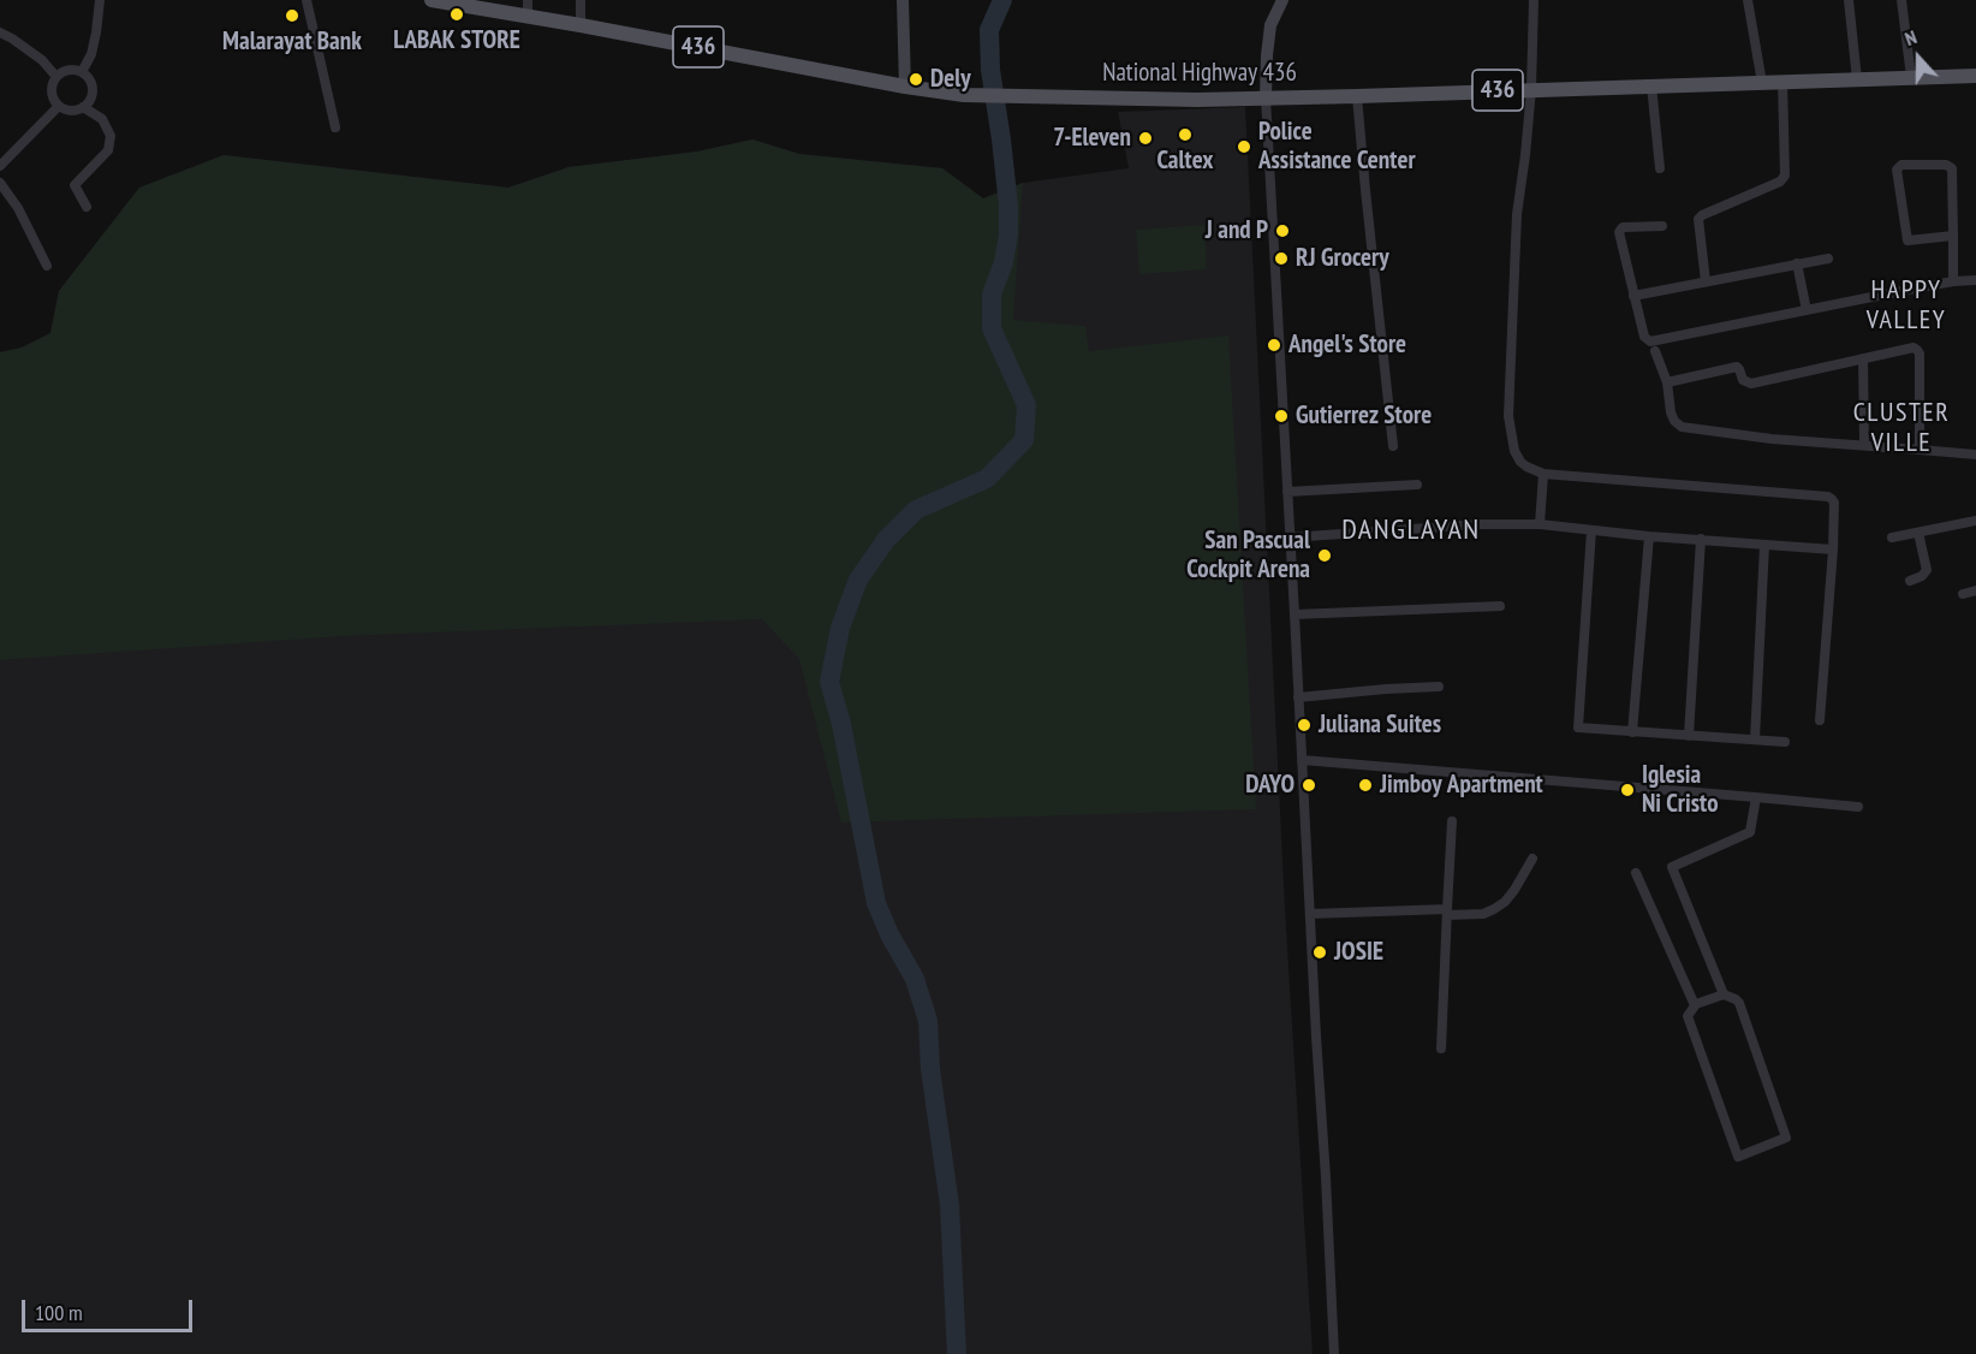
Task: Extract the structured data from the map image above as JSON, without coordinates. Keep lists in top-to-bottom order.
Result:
{
  "streets": {
    "main road": ["436", "National Highway 436"]
  },
  "districts": ["HAPPY VALLEY", "CLUSTER VILLE", "DANGLAYAN"],
  "places": [
    "LABAK STORE",
    "Malarayat Bank",
    "Dely",
    "Caltex",
    "7-Eleven",
    "Police Assistance Center",
    "J and P",
    "RJ Grocery",
    "Angel's Store",
    "Gutierrez Store",
    "San Pascual Cockpit Arena",
    "Juliana Suites",
    "DAYO",
    "Jimboy Apartment",
    "Iglesia Ni Cristo",
    "JOSIE"
  ],
  "scale_bar": "100 m",
  "north": "top"
}
